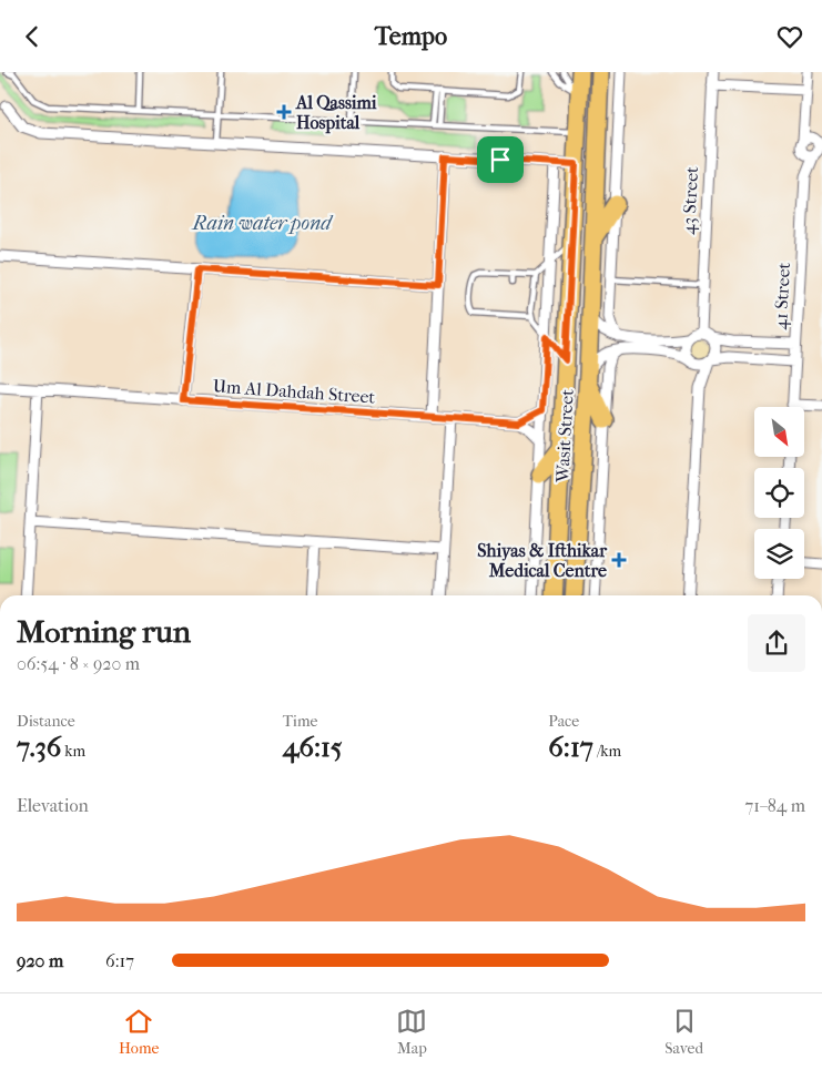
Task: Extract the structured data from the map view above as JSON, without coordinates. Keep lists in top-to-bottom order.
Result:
{
  "streets": {
    "main road": ["Wasit Street"],
    "street": ["43 Street", "41 Street", "Um Al Dahdah Street"]
  },
  "water": ["Rain water pond"],
  "places": {
    "health": ["Al Qassimi Hospital", "Shiyas & Ifthikar Medical Centre"]
  },
  "north": "bottom right",
  "page": {
    "header": "Tempo",
    "heading": ["Morning run", "06:54 · 8 × 920 m"],
    "stats": [
      ["Distance", "7.36 km"],
      ["Time", "46:15"],
      ["Pace", "6:17 /km"]
    ],
    "chart": ["Elevation", "71–84 m"],
    "list": [
      {
        "name": "920 m",
        "note": "6:17"
      }
    ],
    "tabs": ["Home", "Map", "Saved"]
  }
}
